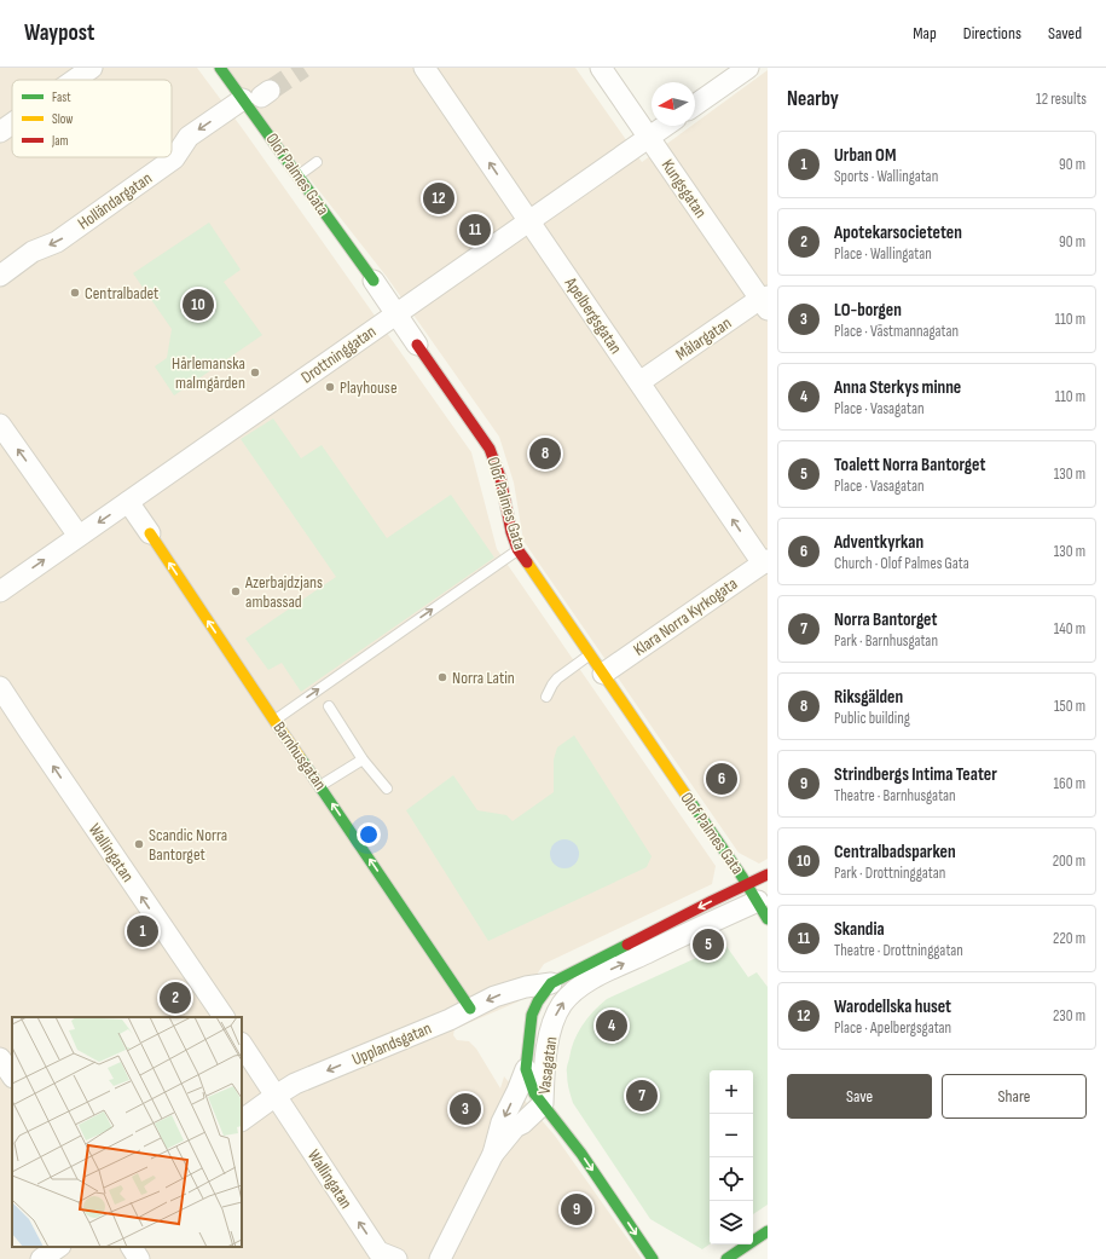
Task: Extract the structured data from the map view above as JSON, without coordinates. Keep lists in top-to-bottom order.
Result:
{
  "streets": {
    "street": [
      "Olof Palmes Gata",
      "Kungsgatan",
      "Holländargatan",
      "Apelbergsgatan",
      "Målargatan",
      "Drottninggatan",
      "Klara Norra Kyrkogata",
      "Barnhusgatan",
      "Wallingatan",
      "Upplandsgatan",
      "Vasagatan"
    ]
  },
  "crossings": [
    ["Olof Palmes Gata", "Holländargatan"],
    ["Olof Palmes Gata", "Drottninggatan"],
    ["Olof Palmes Gata", "Klara Norra Kyrkogata"],
    ["Olof Palmes Gata", "Vasagatan"],
    ["Kungsgatan", "Målargatan"],
    ["Kungsgatan", "Drottninggatan"],
    ["Apelbergsgatan", "Målargatan"],
    ["Apelbergsgatan", "Drottninggatan"],
    ["Apelbergsgatan", "Klara Norra Kyrkogata"],
    ["Drottninggatan", "Barnhusgatan"],
    ["Barnhusgatan", "Upplandsgatan"],
    ["Wallingatan", "Upplandsgatan"],
    ["Upplandsgatan", "Vasagatan"]
  ],
  "one_way": [
    "Holländargatan",
    "Apelbergsgatan",
    "Barnhusgatan",
    "Wallingatan",
    "Upplandsgatan"
  ],
  "places": [
    "Centralbadet",
    "Hårlemanska malmgården",
    "Playhouse",
    "Azerbajdzjans ambassad",
    "Norra Latin",
    "Scandic Norra Bantorget"
  ],
  "legend": ["Fast", "Slow", "Jam"],
  "north": "left",
  "page": {
    "header": "Waypost",
    "nav": ["Map", "Directions", "Saved"],
    "heading": ["Nearby", "12 results"],
    "list": [
      {
        "mark": "1",
        "name": "Urban OM",
        "note": "Sports · Wallingatan",
        "value": "90 m"
      },
      {
        "mark": "2",
        "name": "Apotekarsocieteten",
        "note": "Place · Wallingatan",
        "value": "90 m"
      },
      {
        "mark": "3",
        "name": "LO-borgen",
        "note": "Place · Västmannagatan",
        "value": "110 m"
      },
      {
        "mark": "4",
        "name": "Anna Sterkys minne",
        "note": "Place · Vasagatan",
        "value": "110 m"
      },
      {
        "mark": "5",
        "name": "Toalett Norra Bantorget",
        "note": "Place · Vasagatan",
        "value": "130 m"
      },
      {
        "mark": "6",
        "name": "Adventkyrkan",
        "note": "Church · Olof Palmes Gata",
        "value": "130 m"
      },
      {
        "mark": "7",
        "name": "Norra Bantorget",
        "note": "Park · Barnhusgatan",
        "value": "140 m"
      },
      {
        "mark": "8",
        "name": "Riksgälden",
        "note": "Public building",
        "value": "150 m"
      },
      {
        "mark": "9",
        "name": "Strindbergs Intima Teater",
        "note": "Theatre · Barnhusgatan",
        "value": "160 m"
      },
      {
        "mark": "10",
        "name": "Centralbadsparken",
        "note": "Park · Drottninggatan",
        "value": "200 m"
      },
      {
        "mark": "11",
        "name": "Skandia",
        "note": "Theatre · Drottninggatan",
        "value": "220 m"
      },
      {
        "mark": "12",
        "name": "Warodellska huset",
        "note": "Place · Apelbergsgatan",
        "value": "230 m"
      }
    ],
    "pins": [
      "12",
      "11",
      "10",
      "8",
      "6",
      "1",
      "5",
      "2",
      "4",
      "7",
      "3",
      "9"
    ],
    "buttons": ["Save", "Share"],
    "map_buttons": ["+", "−"]
  }
}
